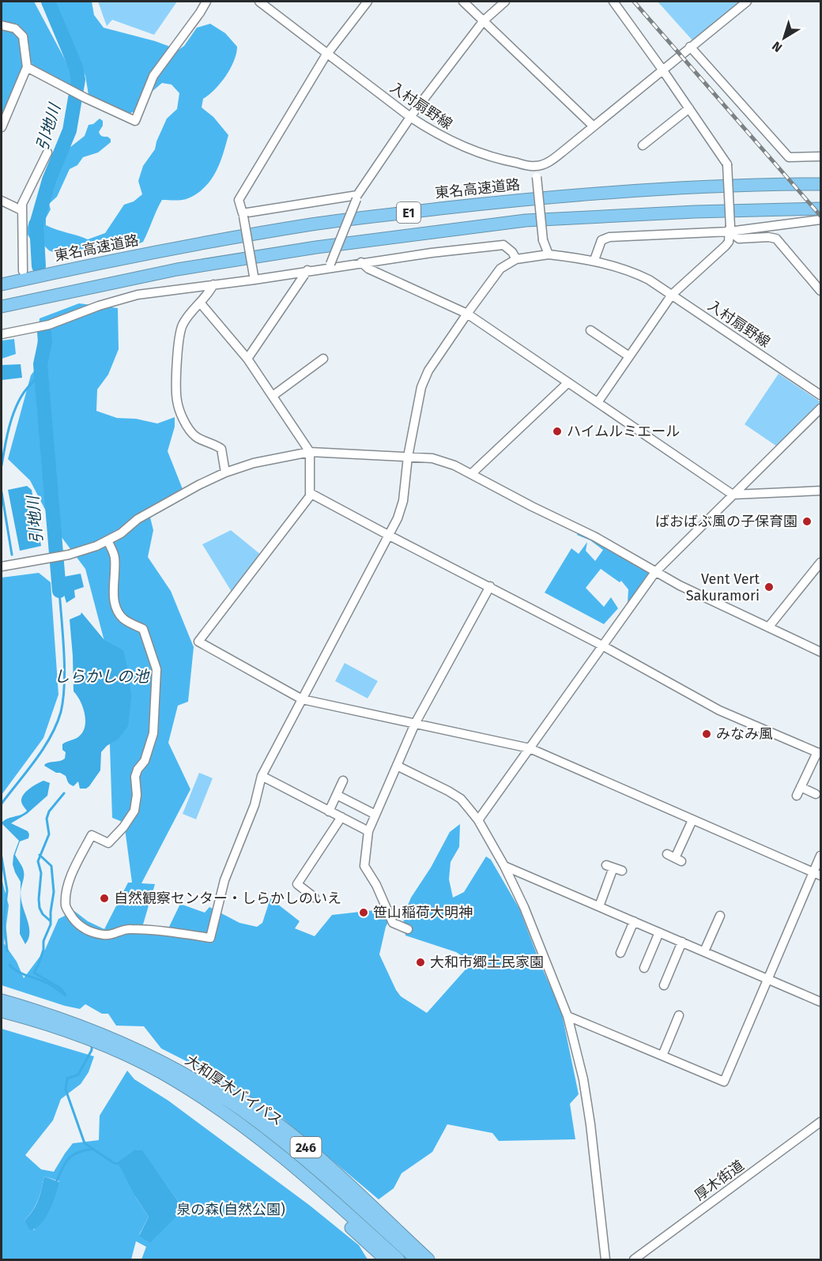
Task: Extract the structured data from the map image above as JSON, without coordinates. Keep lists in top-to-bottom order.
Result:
{
  "streets": {
    "highway": [
      "東名高速道路",
      "E1",
      "大和厚木バイパス",
      "246"
    ],
    "street": ["入村扇野線", "厚木街道"]
  },
  "crossings": [
    ["大和厚木バイパス", "246"]
  ],
  "water": ["引地川", "しらかしの池"],
  "parks": ["泉の森(自然公園)"],
  "places": [
    "ハイムルミエール",
    "ばおばぶ風の子保育園",
    "Vent Vert Sakuramori",
    "みなみ風",
    "自然観察センター・しらかしのいえ",
    "笹山稲荷大明神",
    "大和市郷土民家園"
  ],
  "north": "bottom left"
}
